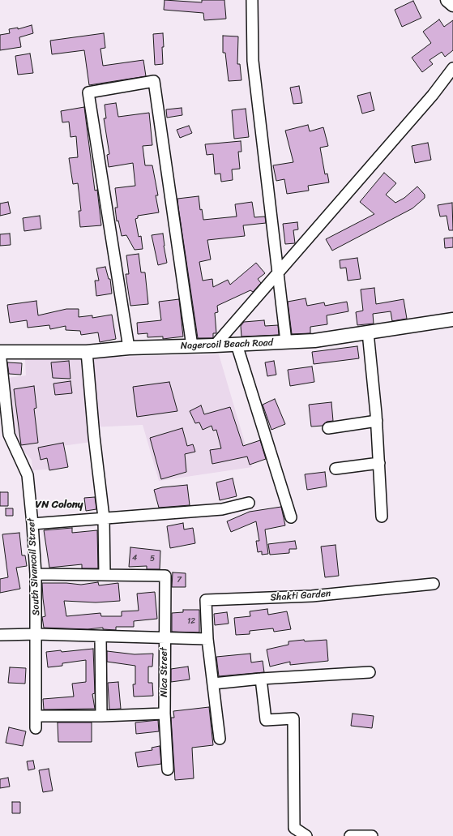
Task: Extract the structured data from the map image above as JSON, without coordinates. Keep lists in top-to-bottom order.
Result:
{
  "streets": {
    "main road": ["Nagercoil Beach Road"],
    "street": ["South Sivancoil Street", "Shakti Garden", "Nica Street"]
  },
  "crossings": [
    ["Nagercoil Beach Road", "South Sivancoil Street"]
  ],
  "districts": ["VN Colony"],
  "house_numbers": [
    "4",
    "5",
    "7",
    "12"
  ]
}
